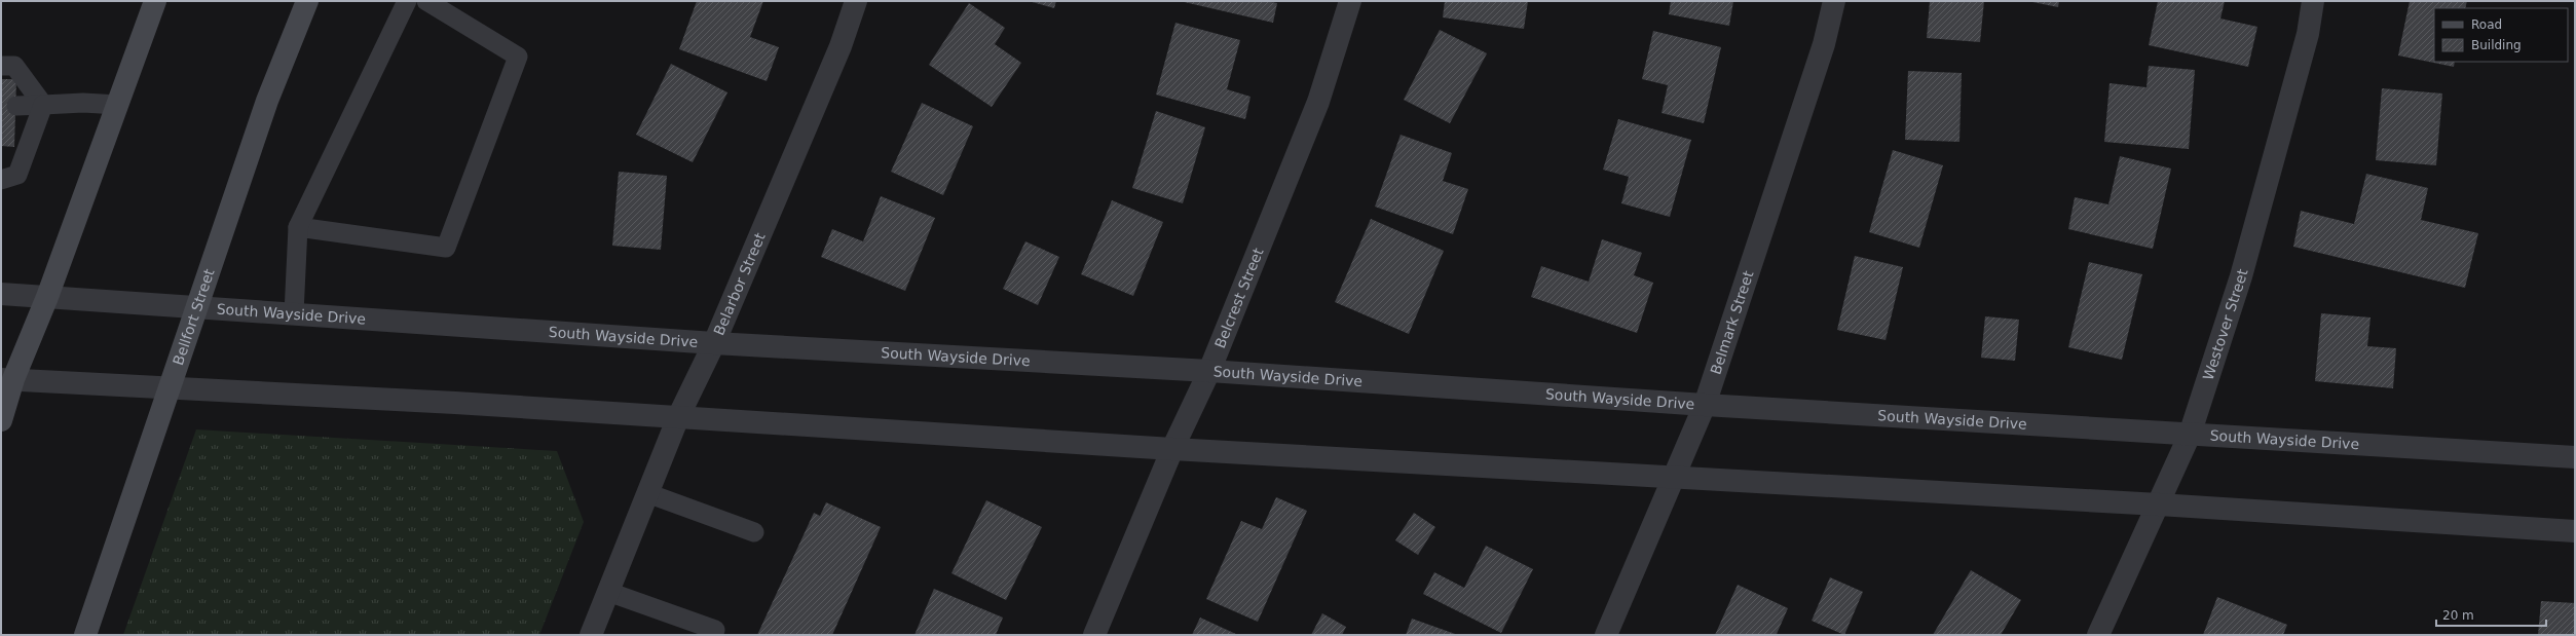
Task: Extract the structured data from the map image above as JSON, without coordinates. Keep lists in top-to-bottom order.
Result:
{
  "streets": {
    "main road": ["Bellfort Street"],
    "street": [
      "Belarbor Street",
      "Belcrest Street",
      "South Wayside Drive",
      "Belmark Street",
      "Westover Street"
    ]
  },
  "crossings": [
    ["Belarbor Street", "South Wayside Drive"],
    ["Belcrest Street", "South Wayside Drive"],
    ["South Wayside Drive", "Bellfort Street"],
    ["South Wayside Drive", "Belmark Street"],
    ["South Wayside Drive", "Westover Street"]
  ],
  "legend": ["Road", "Building"],
  "scale_bar": "20 m"
}
